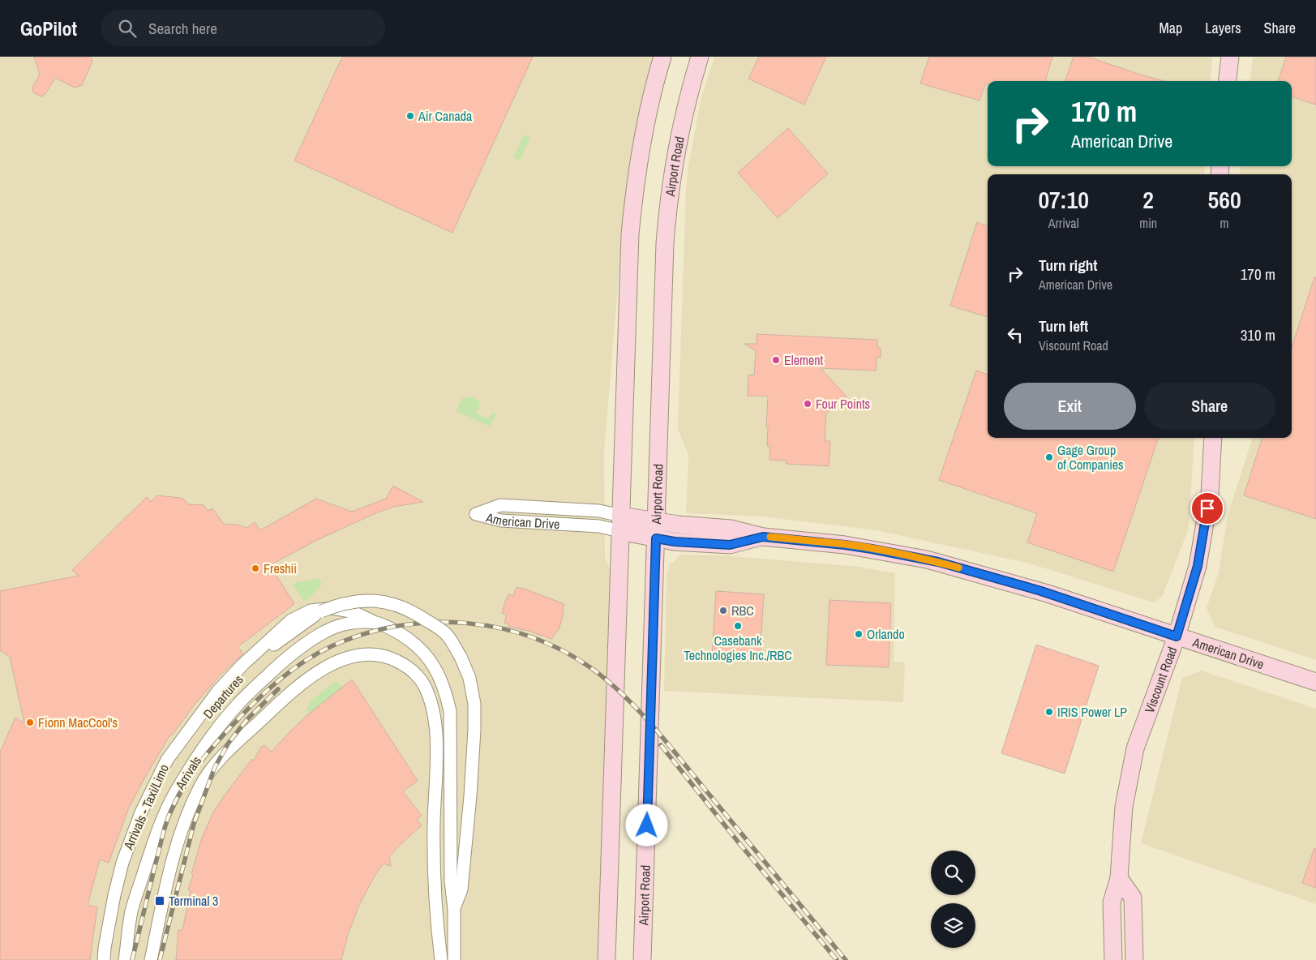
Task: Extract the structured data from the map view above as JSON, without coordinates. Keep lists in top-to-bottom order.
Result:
{
  "streets": {
    "main road": ["Airport Road", "American Drive", "Viscount Road"],
    "street": ["Departures", "Arrivals", "Arrivals - Taxi/Limo"]
  },
  "crossings": [
    ["Airport Road", "American Drive"],
    ["American Drive", "Viscount Road"],
    ["Departures", "Arrivals - Taxi/Limo"],
    ["Arrivals", "Arrivals - Taxi/Limo"]
  ],
  "places": {
    "other": [
      "Air Canada",
      "Element",
      "Four Points",
      "Gage Group of Companies",
      "Freshii",
      "RBC",
      "Casebank Technologies Inc./RBC",
      "Orlando",
      "IRIS Power LP",
      "Fionn MacCool's"
    ],
    "transit": ["Terminal 3"]
  },
  "page": {
    "header": "GoPilot",
    "search": "Search here",
    "nav": ["Map", "Layers", "Share"],
    "turn": ["170 m", "American Drive"],
    "eta": [
      "07:10",
      "Arrival",
      "2",
      "min",
      "560",
      "m"
    ],
    "list": [
      {
        "name": "Turn right",
        "note": "American Drive",
        "value": "170 m"
      },
      {
        "name": "Turn left",
        "note": "Viscount Road",
        "value": "310 m"
      }
    ],
    "buttons": ["Exit", "Share"]
  }
}
